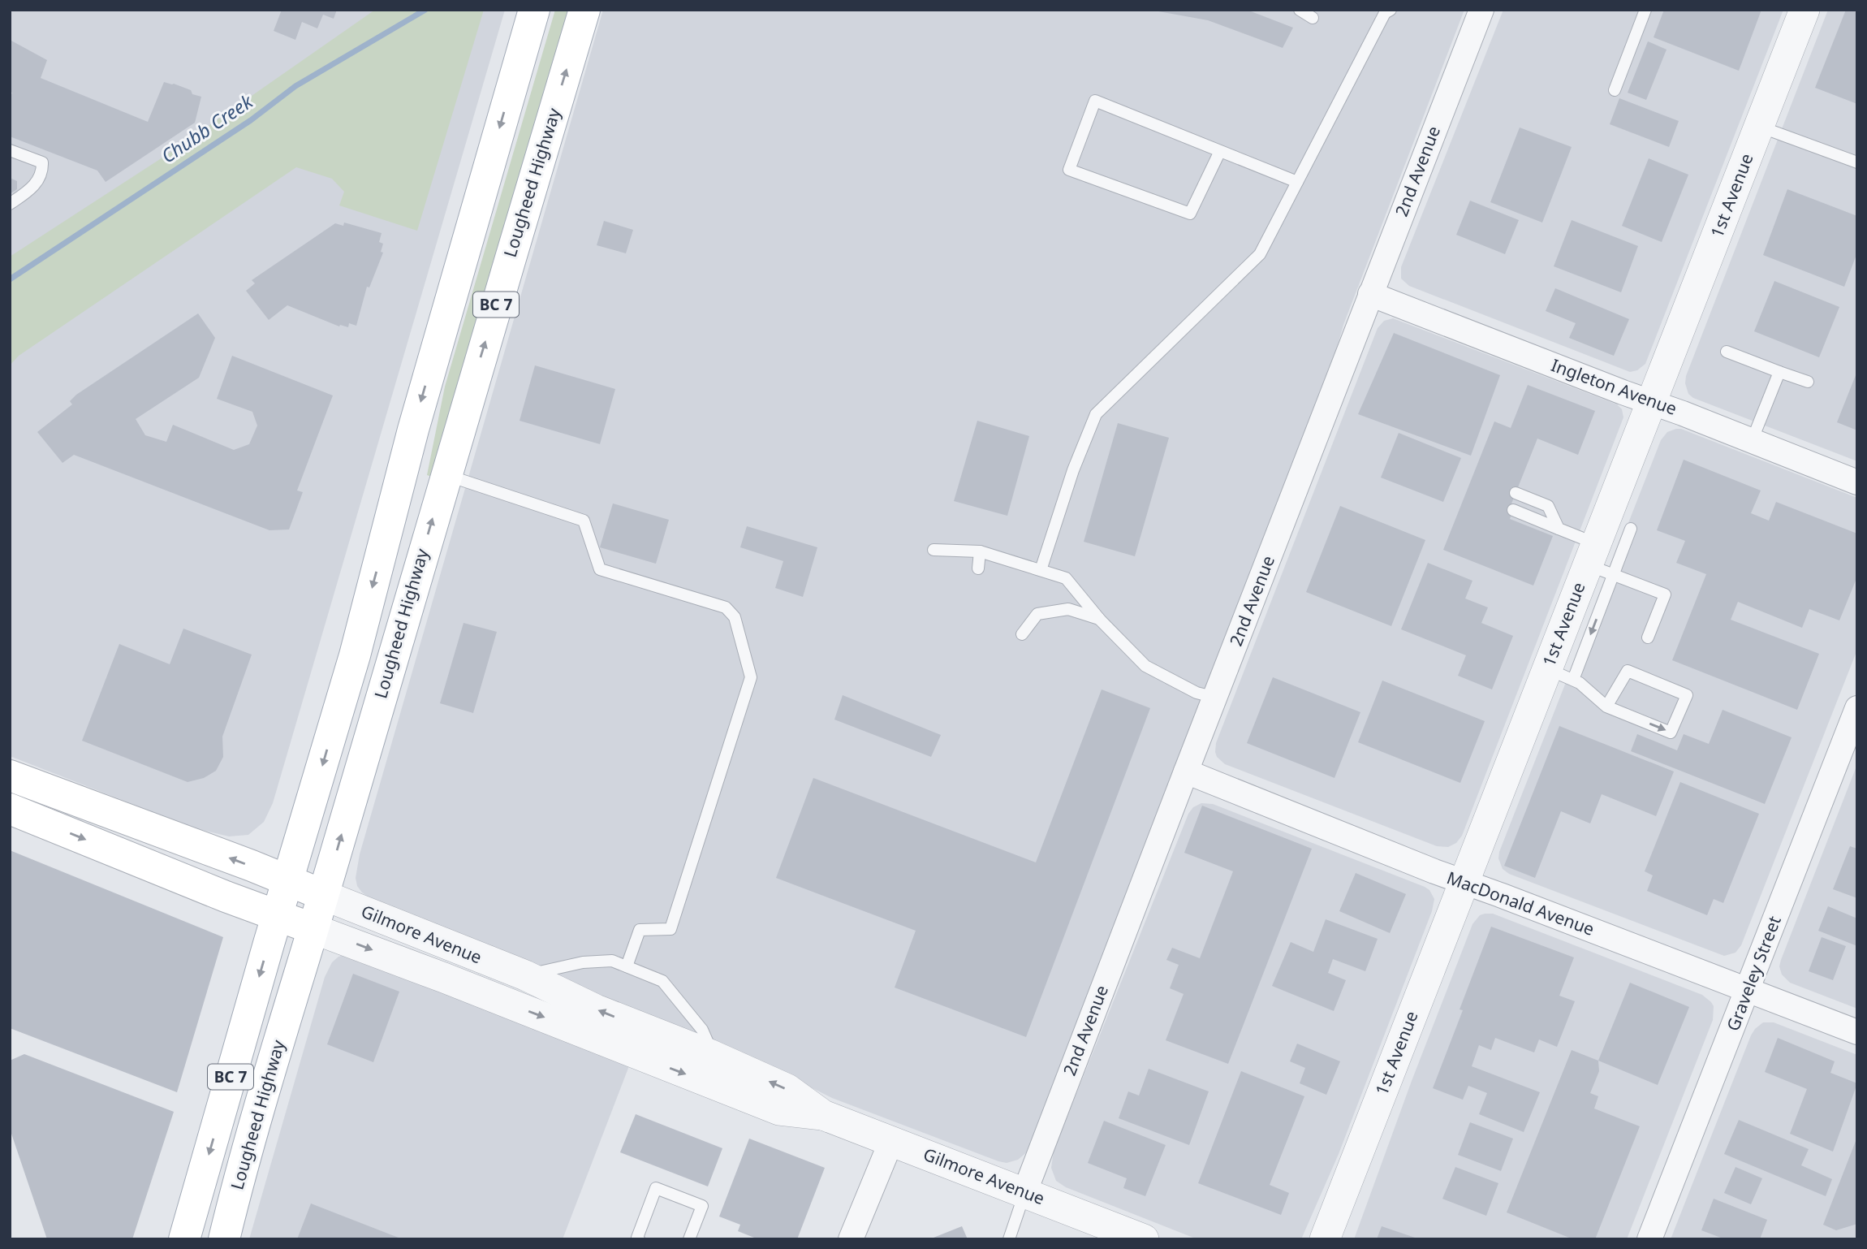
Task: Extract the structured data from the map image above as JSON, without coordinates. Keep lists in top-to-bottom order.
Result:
{
  "streets": {
    "main road": ["Lougheed Highway", "BC 7", "Gilmore Avenue"],
    "street": [
      "2nd Avenue",
      "1st Avenue",
      "Ingleton Avenue",
      "MacDonald Avenue",
      "Graveley Street"
    ]
  },
  "crossings": [
    ["2nd Avenue", "Ingleton Avenue"],
    ["2nd Avenue", "MacDonald Avenue"],
    ["2nd Avenue", "Gilmore Avenue"],
    ["Lougheed Highway", "Gilmore Avenue"],
    ["1st Avenue", "Ingleton Avenue"],
    ["1st Avenue", "MacDonald Avenue"],
    ["BC 7", "Gilmore Avenue"],
    ["MacDonald Avenue", "Graveley Street"]
  ],
  "water": ["Chubb Creek"]
}
